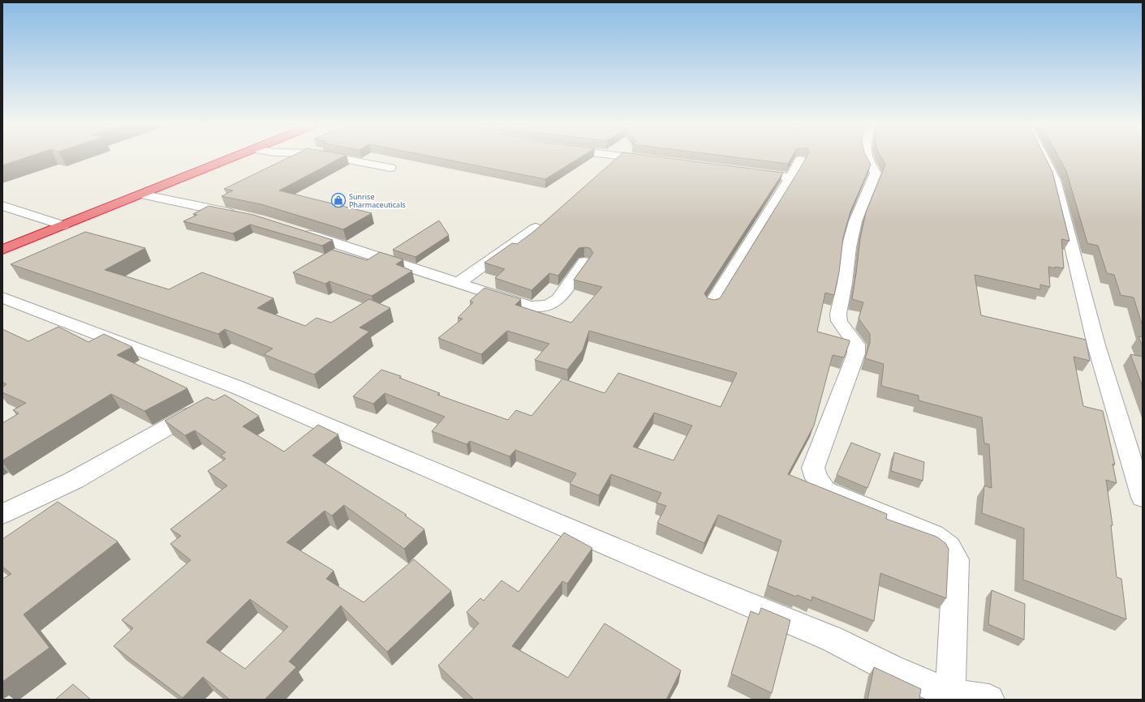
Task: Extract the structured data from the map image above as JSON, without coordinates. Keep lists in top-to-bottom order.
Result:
{
  "places": {
    "shop": ["Sunrise Pharmaceuticals"]
  }
}
